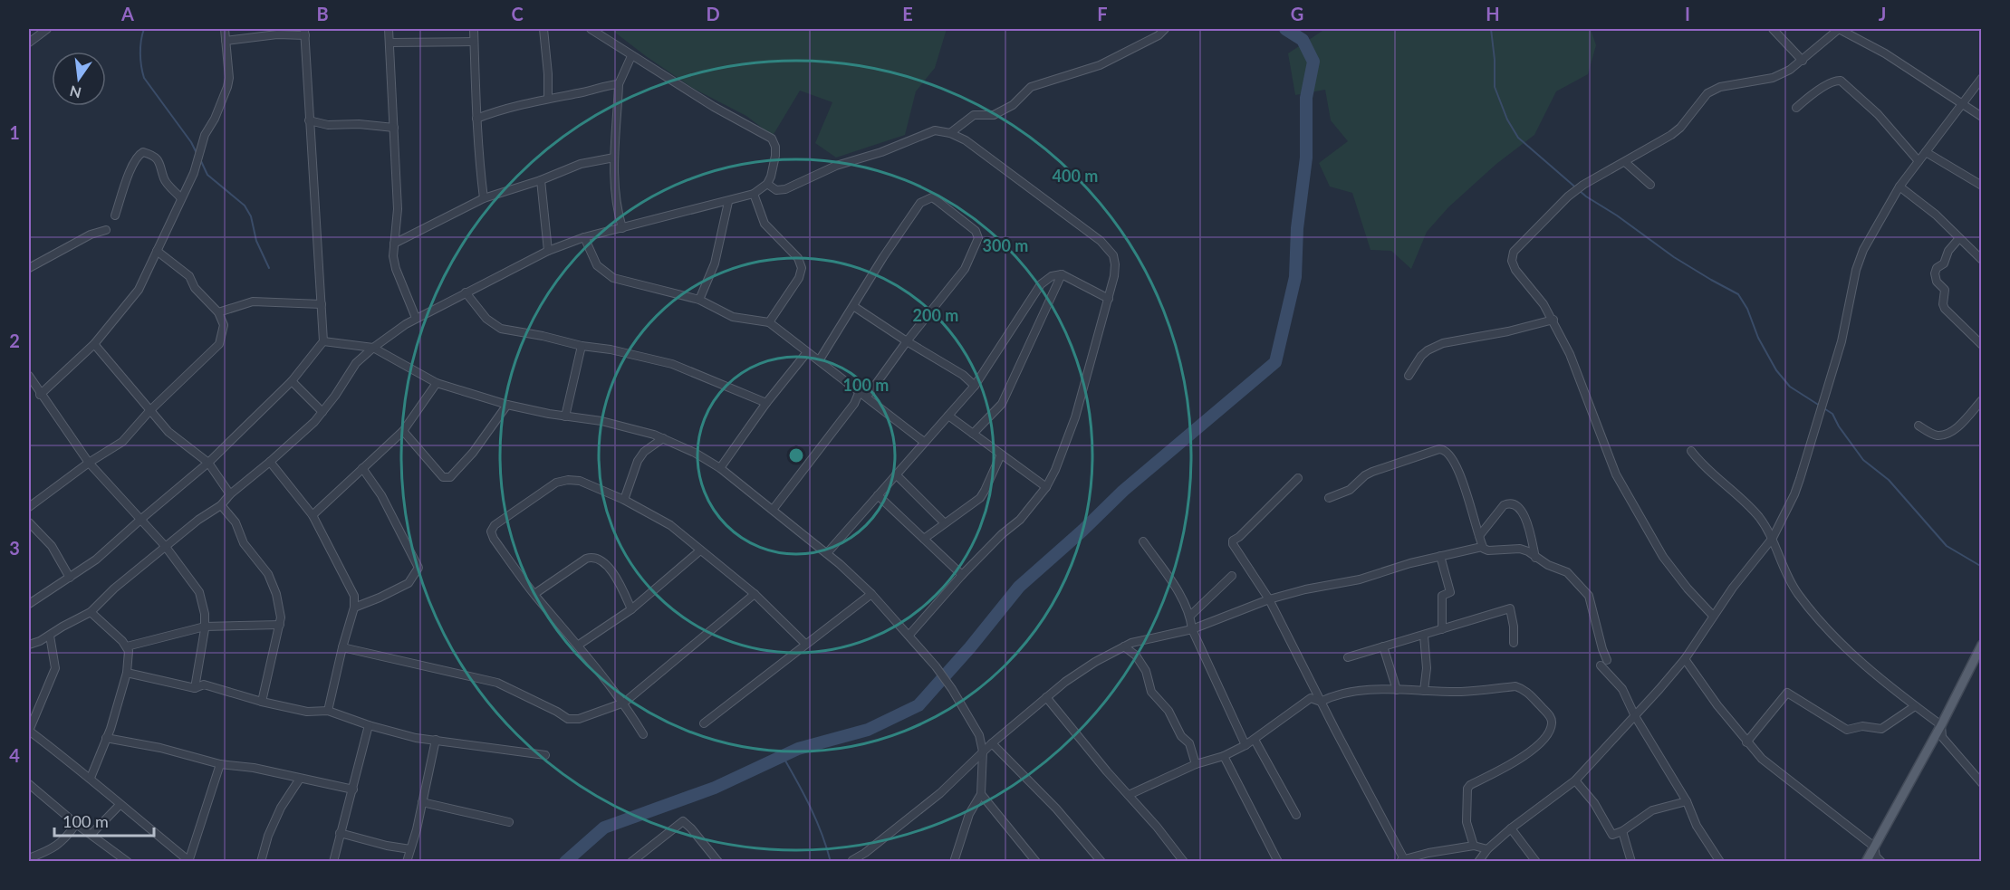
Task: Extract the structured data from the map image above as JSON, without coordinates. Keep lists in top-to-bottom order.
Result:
{
  "scale_bar": "100 m",
  "north": "bottom",
  "grid": {
    "columns": [
      "A",
      "B",
      "C",
      "D",
      "E",
      "F",
      "G",
      "H",
      "I",
      "J"
    ],
    "rows": [
      "1",
      "2",
      "3",
      "4"
    ]
  },
  "rings": [
    "400 m",
    "300 m",
    "200 m",
    "100 m"
  ]
}
